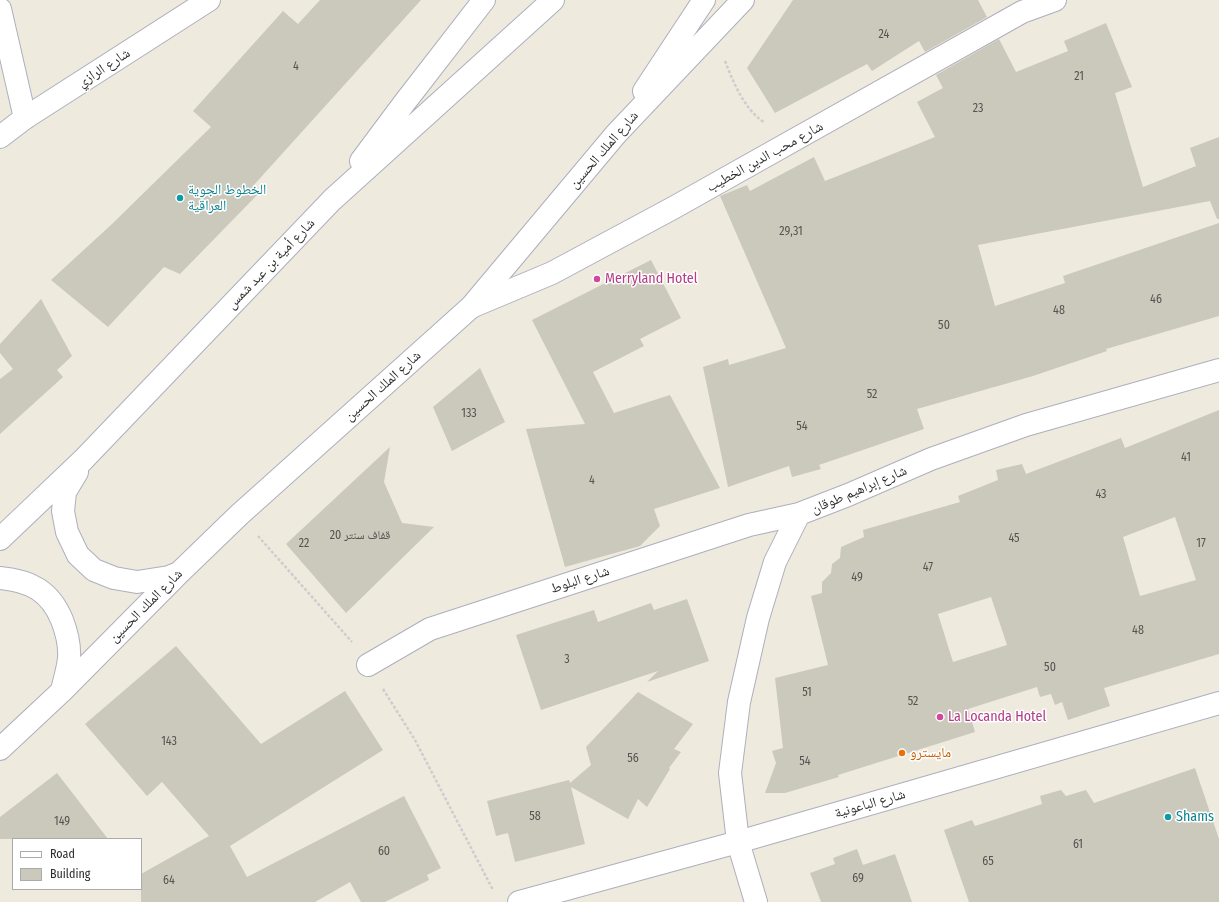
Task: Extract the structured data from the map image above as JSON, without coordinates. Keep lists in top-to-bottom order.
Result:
{
  "streets": {
    "street": [
      "شارع الرازي",
      "شارع الملك الحسين",
      "شارع محب الدين الخطيب",
      "شارع أمية بن عبد شمس",
      "شارع إبراهيم طوقان",
      "شارع البلوط",
      "شارع الباعونية"
    ]
  },
  "crossings": [
    ["شارع الملك الحسين", "شارع محب الدين الخطيب"],
    ["شارع إبراهيم طوقان", "شارع البلوط"],
    ["شارع إبراهيم طوقان", "شارع الباعونية"]
  ],
  "places": [
    "الخطوط الجوية العراقية",
    "Merryland Hotel",
    "La Locanda Hotel",
    "مايسترو",
    "Shams"
  ],
  "house_numbers": [
    "24",
    "4",
    "21",
    "23",
    "29,31",
    "46",
    "48",
    "50",
    "52",
    "133",
    "54",
    "41",
    "4",
    "43",
    "20 قفاف سنتر",
    "45",
    "22",
    "17",
    "47",
    "49",
    "48",
    "3",
    "50",
    "51",
    "52",
    "143",
    "56",
    "54",
    "58",
    "149",
    "61",
    "60",
    "65",
    "69",
    "64"
  ],
  "legend": ["Road", "Building"]
}
